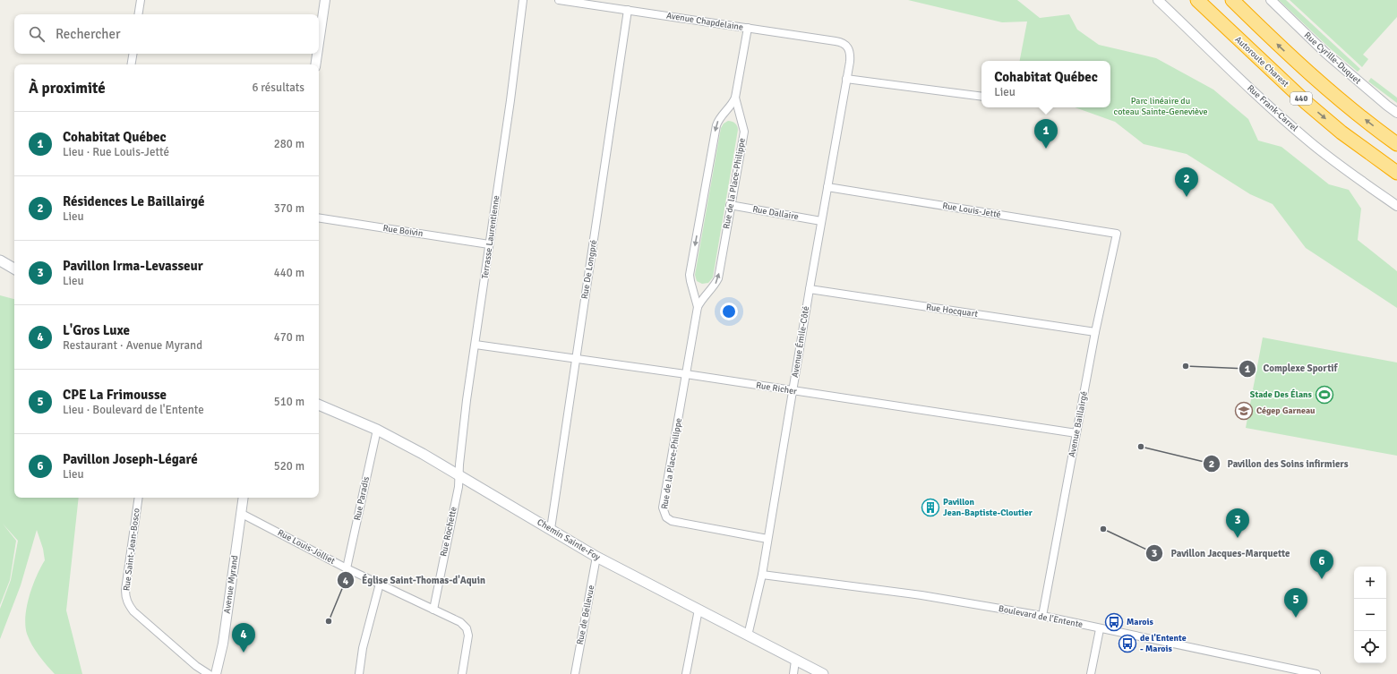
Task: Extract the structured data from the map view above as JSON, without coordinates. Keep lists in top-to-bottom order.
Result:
{
  "streets": {
    "highway": ["Autoroute Charest", "440"],
    "main road": ["Chemin Sainte-Foy"],
    "street": [
      "Avenue Chapdelaine",
      "Rue Cyrille-Duquet",
      "Rue Frank-Carrel",
      "Rue de la Place-Philippe",
      "Rue Louis-Jetté",
      "Rue Dallaire",
      "Rue Boivin",
      "Terrasse Laurentienne",
      "Rue De Longpré",
      "Rue Hocquart",
      "Avenue Émile-Côté",
      "Rue Richer",
      "Avenue Baillairgé",
      "Rue Paradis",
      "Rue Rochette",
      "Rue Louis-Jolliet",
      "Rue Saint-Jean-Bosco",
      "Avenue Myrand",
      "Rue de Bellevue",
      "Boulevard de l'Entente"
    ]
  },
  "crossings": [
    ["Avenue Chapdelaine", "Rue de la Place-Philippe"],
    ["Avenue Chapdelaine", "Rue De Longpré"],
    ["Avenue Chapdelaine", "Avenue Émile-Côté"],
    ["Rue de la Place-Philippe", "Rue Dallaire"],
    ["Rue de la Place-Philippe", "Avenue Émile-Côté"],
    ["Rue de la Place-Philippe", "Rue Richer"],
    ["Rue Louis-Jetté", "Avenue Émile-Côté"],
    ["Rue Louis-Jetté", "Avenue Baillairgé"],
    ["Rue Dallaire", "Avenue Émile-Côté"],
    ["Rue Boivin", "Terrasse Laurentienne"],
    ["Terrasse Laurentienne", "Rue Richer"],
    ["Terrasse Laurentienne", "Rue Rochette"],
    ["Terrasse Laurentienne", "Chemin Sainte-Foy"],
    ["Rue De Longpré", "Rue Richer"],
    ["Rue De Longpré", "Chemin Sainte-Foy"],
    ["Rue Hocquart", "Avenue Émile-Côté"],
    ["Rue Hocquart", "Avenue Baillairgé"],
    ["Avenue Émile-Côté", "Rue Richer"],
    ["Avenue Émile-Côté", "Chemin Sainte-Foy"],
    ["Avenue Émile-Côté", "Boulevard de l'Entente"],
    ["Rue Richer", "Avenue Baillairgé"],
    ["Avenue Baillairgé", "Boulevard de l'Entente"],
    ["Rue Paradis", "Chemin Sainte-Foy"],
    ["Rue Paradis", "Rue Louis-Jolliet"],
    ["Rue Rochette", "Chemin Sainte-Foy"],
    ["Rue Rochette", "Rue Louis-Jolliet"],
    ["Chemin Sainte-Foy", "Rue de Bellevue"],
    ["Rue Louis-Jolliet", "Avenue Myrand"]
  ],
  "parks": ["Parc linéaire du coteau Sainte-Geneviève"],
  "places": {
    "other": [
      "Complexe Sportif",
      "Pavillon des Soins infirmiers",
      "Pavillon Jacques-Marquette",
      "Église Saint-Thomas-d'Aquin"
    ],
    "sports": ["Stade Des Élans"],
    "school or university": ["Cégep Garneau"],
    "building": ["Pavillon Jean-Baptiste-Cloutier"],
    "bus stop": ["Marois", "de l'Entente - Marois"]
  },
  "page": {
    "search": "Rechercher",
    "popup": ["Cohabitat Québec", "Lieu"],
    "heading": ["À proximité", "6 résultats"],
    "list": [
      {
        "mark": "1",
        "name": "Cohabitat Québec",
        "note": "Lieu · Rue Louis-Jetté",
        "value": "280 m"
      },
      {
        "mark": "2",
        "name": "Résidences Le Baillairgé",
        "note": "Lieu",
        "value": "370 m"
      },
      {
        "mark": "3",
        "name": "Pavillon Irma-Levasseur",
        "note": "Lieu",
        "value": "440 m"
      },
      {
        "mark": "4",
        "name": "L'Gros Luxe",
        "note": "Restaurant · Avenue Myrand",
        "value": "470 m"
      },
      {
        "mark": "5",
        "name": "CPE La Frimousse",
        "note": "Lieu · Boulevard de l'Entente",
        "value": "510 m"
      },
      {
        "mark": "6",
        "name": "Pavillon Joseph-Légaré",
        "note": "Lieu",
        "value": "520 m"
      }
    ],
    "pins": [
      "1",
      "2",
      "3",
      "6",
      "5",
      "4"
    ],
    "map_buttons": ["+", "−"]
  }
}
